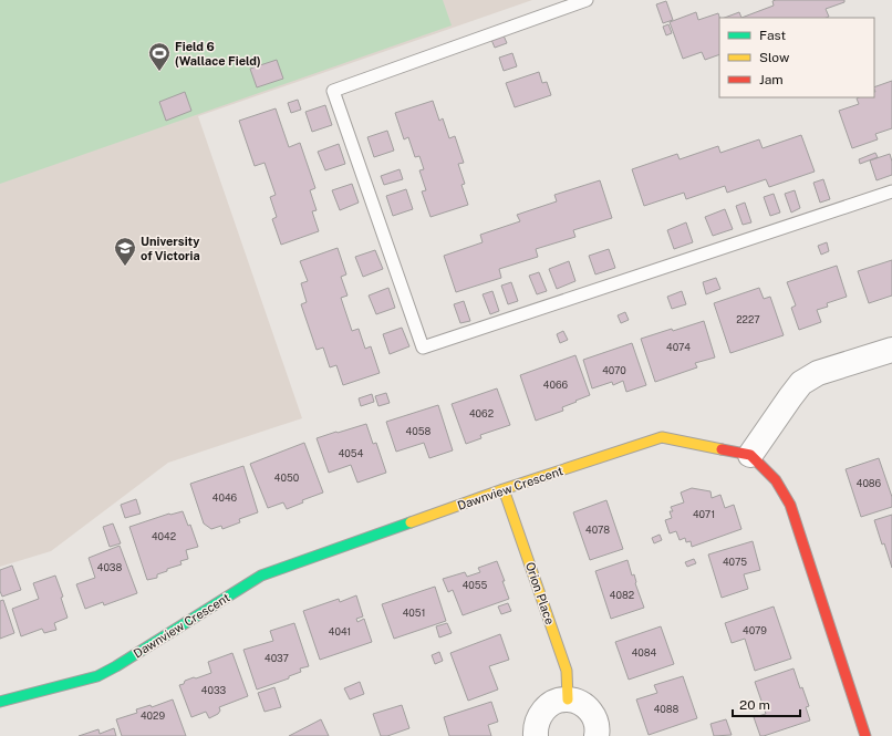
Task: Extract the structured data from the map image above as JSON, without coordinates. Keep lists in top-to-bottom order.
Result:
{
  "streets": {
    "street": ["Dawnview Crescent", "Orion Place"]
  },
  "crossings": [
    ["Dawnview Crescent", "Orion Place"]
  ],
  "places": {
    "sports": ["Field 6 (Wallace Field)"],
    "school or university": ["University of Victoria"]
  },
  "house_numbers": [
    "2227",
    "4074",
    "4070",
    "4066",
    "4062",
    "4058",
    "4054",
    "4050",
    "4086",
    "4046",
    "4071",
    "4078",
    "4042",
    "4075",
    "4038",
    "4055",
    "4082",
    "4051",
    "4079",
    "4041",
    "4084",
    "4037",
    "4033",
    "4088",
    "4029"
  ],
  "legend": ["Fast", "Slow", "Jam"],
  "scale_bar": "20 m"
}
